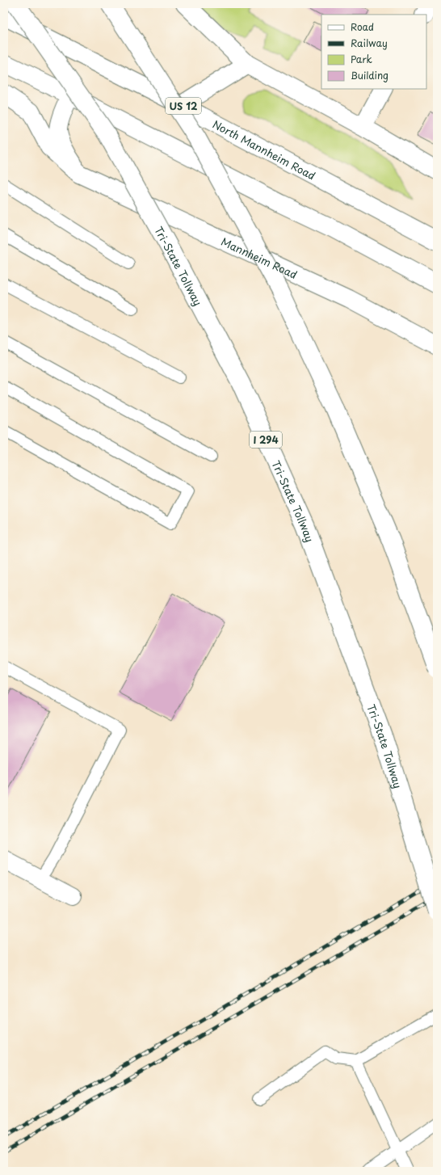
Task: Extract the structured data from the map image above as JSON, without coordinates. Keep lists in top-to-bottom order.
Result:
{
  "streets": {
    "main road": [
      "US 12",
      "North Mannheim Road",
      "Mannheim Road",
      "Tri-State Tollway",
      "I 294"
    ]
  },
  "legend": [
    "Road",
    "Railway",
    "Park",
    "Building"
  ]
}
